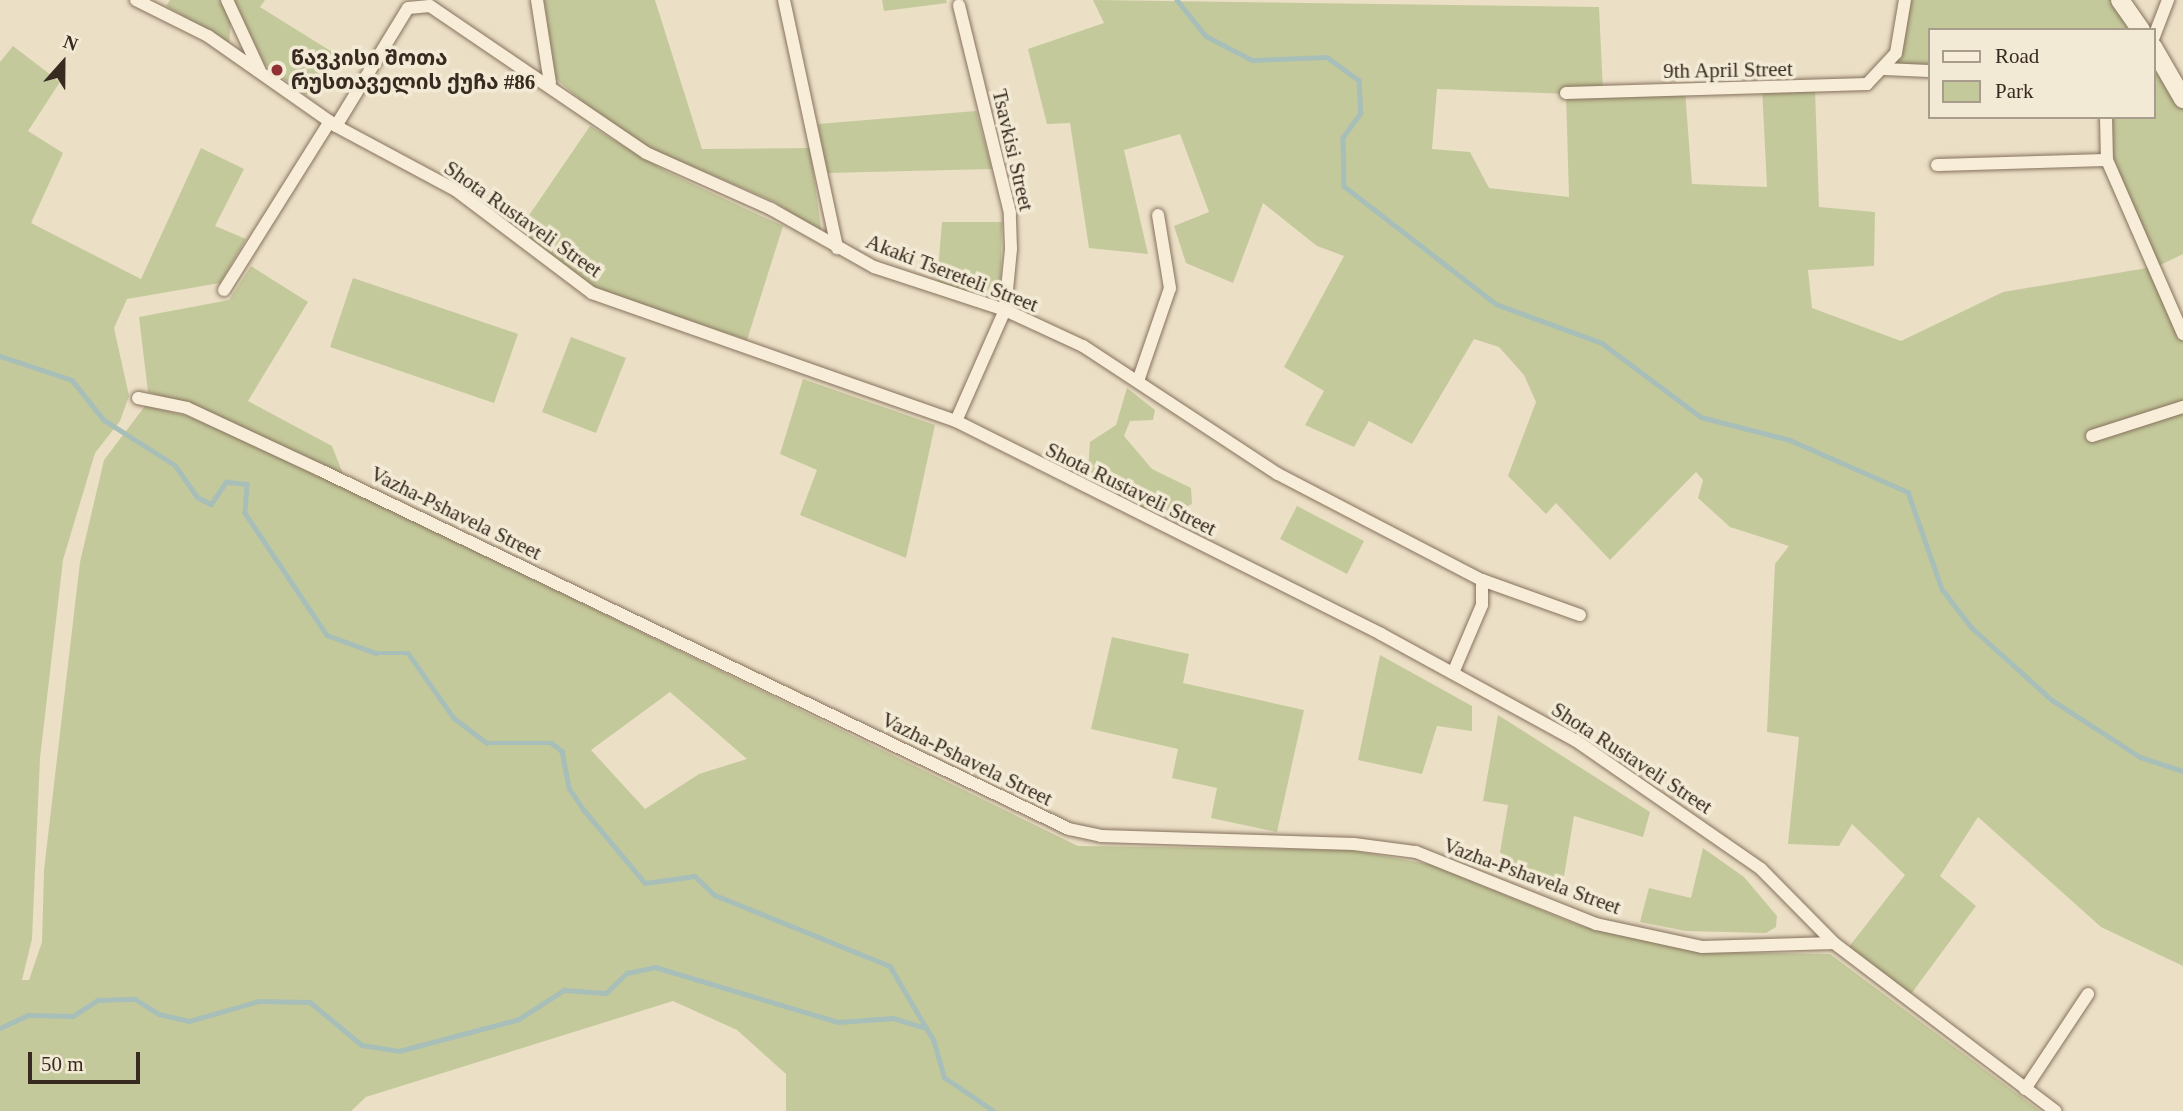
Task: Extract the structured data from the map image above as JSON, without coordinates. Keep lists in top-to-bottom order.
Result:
{
  "streets": {
    "street": [
      "9th April Street",
      "Tsavkisi Street",
      "Shota Rustaveli Street",
      "Akaki Tsereteli Street",
      "Vazha-Pshavela Street"
    ]
  },
  "crossings": [
    ["Tsavkisi Street", "Shota Rustaveli Street"],
    ["Tsavkisi Street", "Akaki Tsereteli Street"],
    ["Shota Rustaveli Street", "Akaki Tsereteli Street"],
    ["Shota Rustaveli Street", "Vazha-Pshavela Street"]
  ],
  "places": ["წავკისი შოთა რუსთაველის ქუჩა #86"],
  "legend": ["Road", "Park"],
  "scale_bar": "50 m",
  "north": "top"
}
